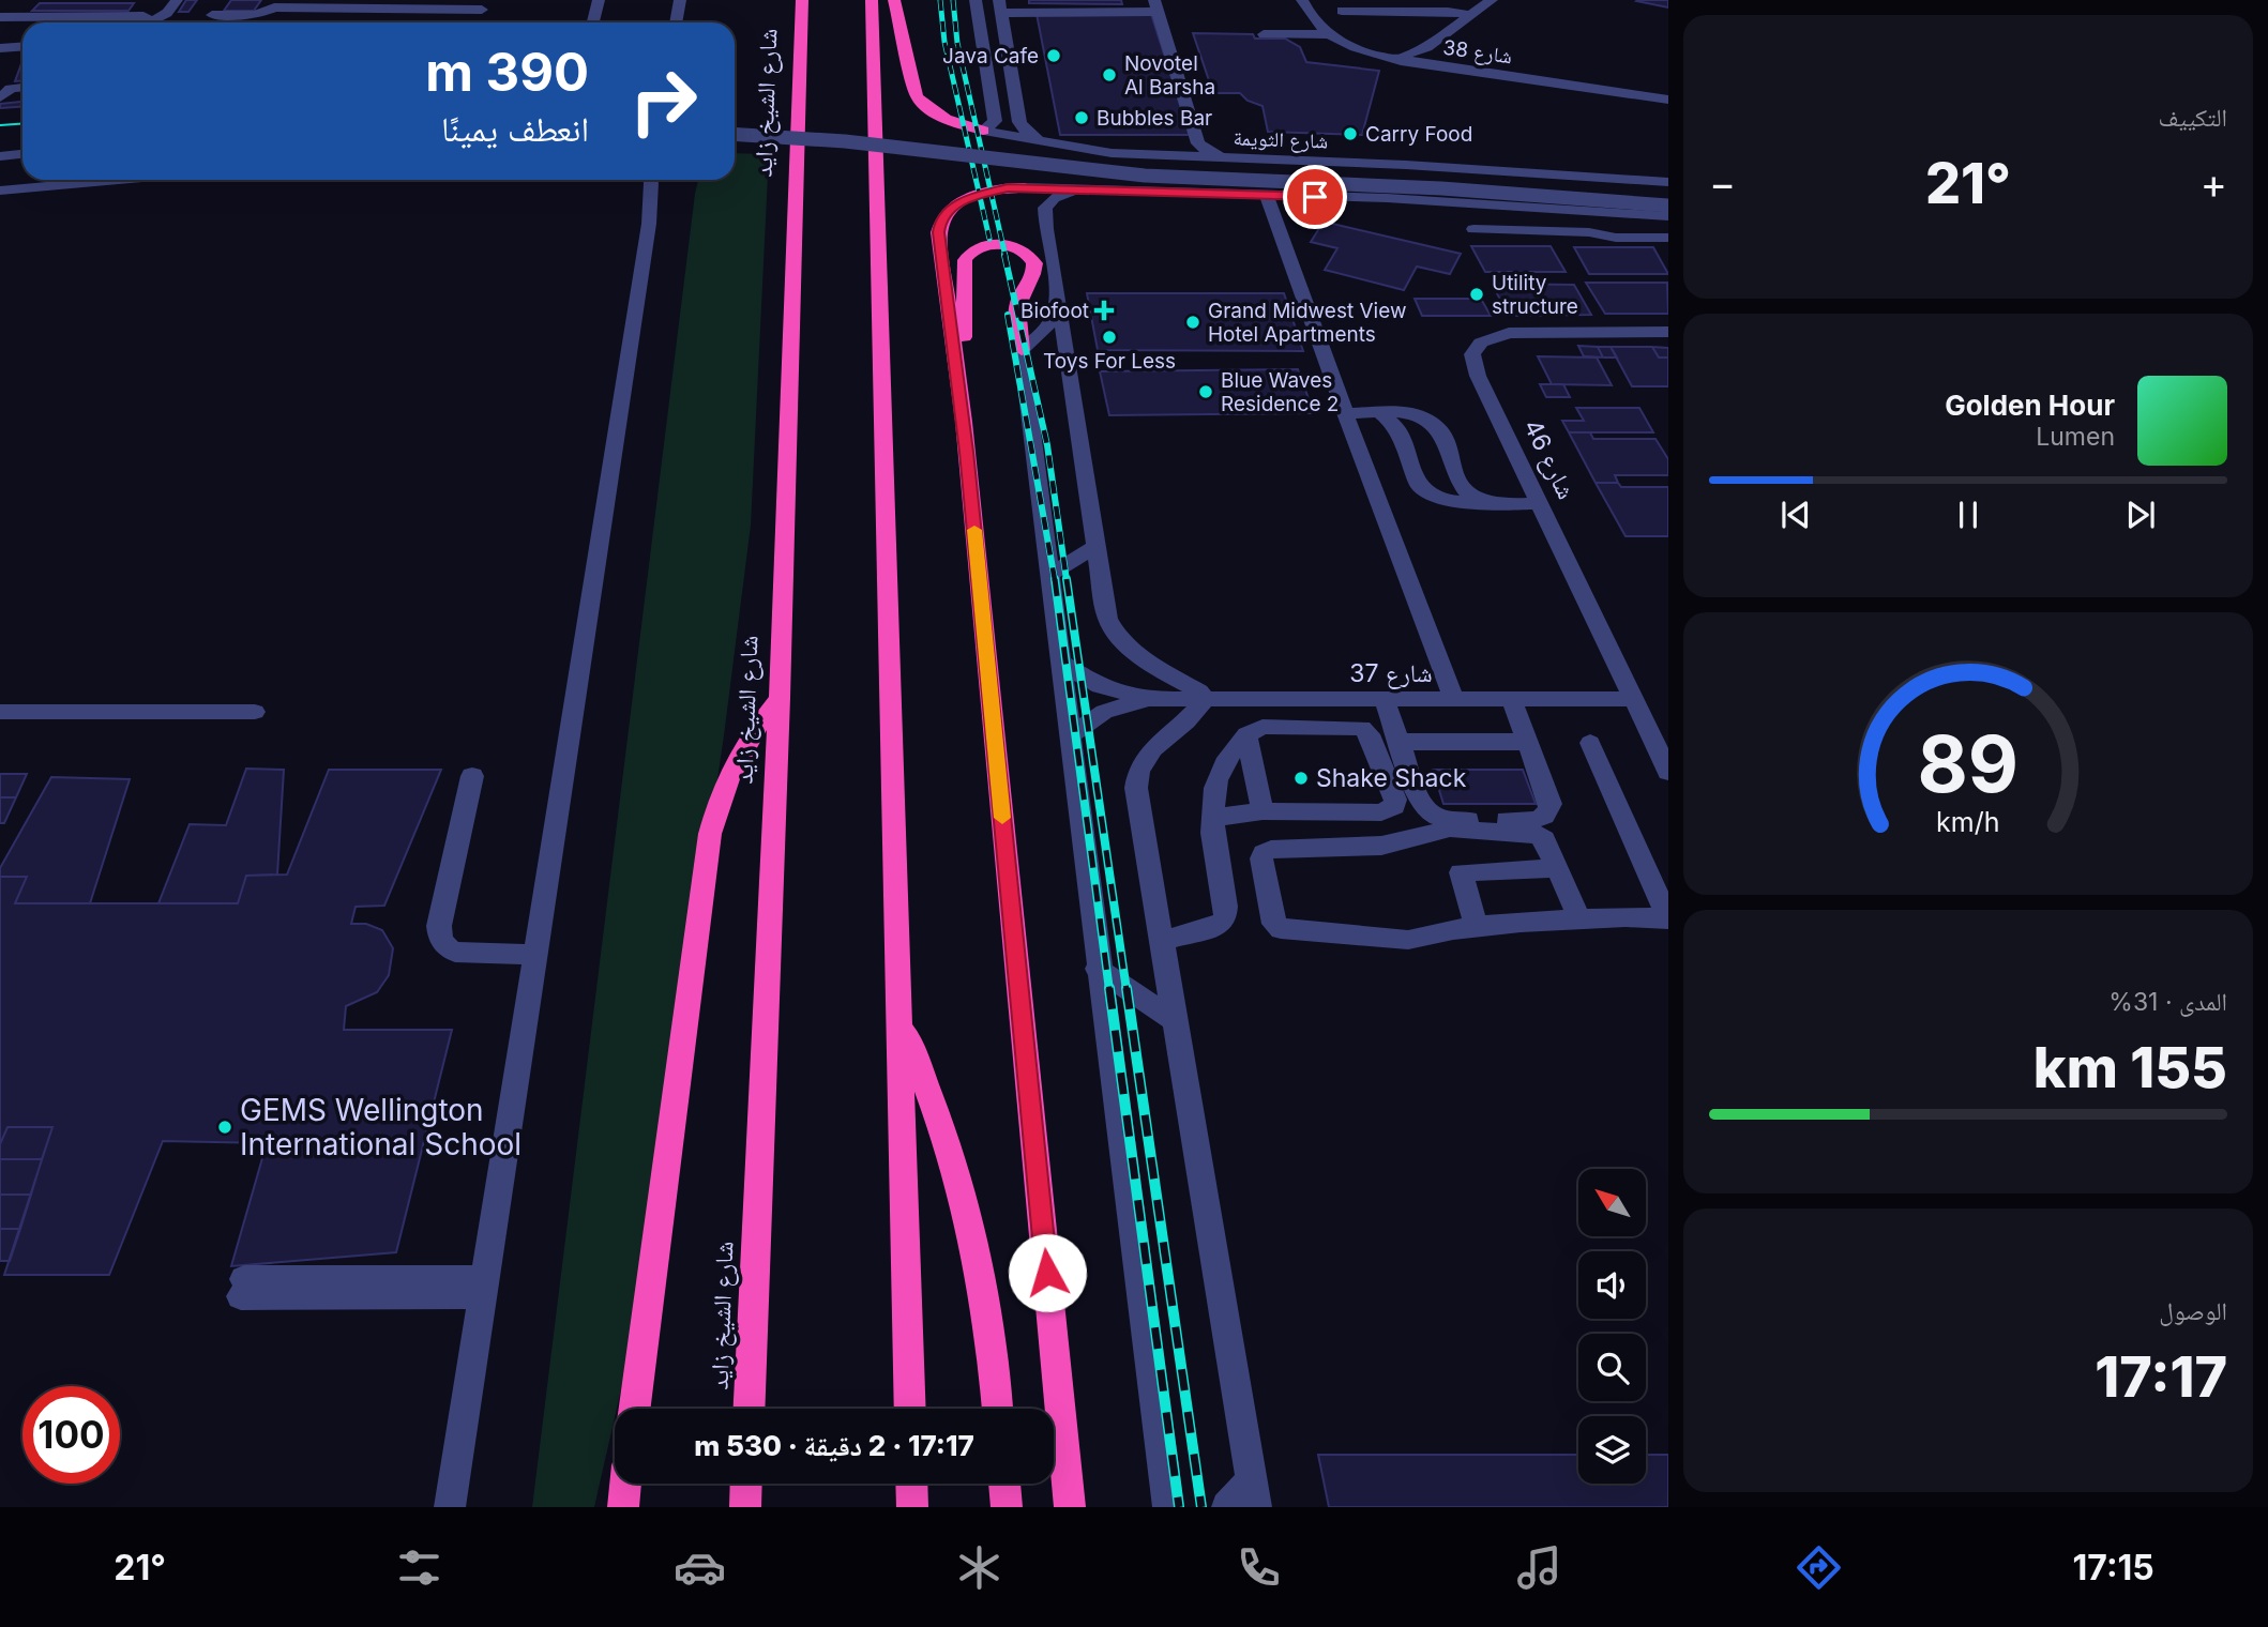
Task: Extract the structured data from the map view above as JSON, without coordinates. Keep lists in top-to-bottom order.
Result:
{
  "streets": {
    "highway": ["شارع الشيخ زايد"],
    "street": [
      "شارع 38",
      "شارع الثويمة",
      "شارع 46",
      "شارع 37"
    ]
  },
  "crossings": [
    ["شارع 46", "شارع 37"]
  ],
  "places": {
    "other": [
      "Java Cafe",
      "Novotel Al Barsha",
      "Bubbles Bar",
      "Carry Food",
      "Utility structure",
      "Grand Midwest View Hotel Apartments",
      "Toys For Less",
      "Blue Waves Residence 2",
      "Shake Shack",
      "GEMS Wellington International School"
    ],
    "health": ["Biofoot"]
  },
  "north": "top left",
  "page": {
    "tile": [
      "التكييف",
      ["المدى · 31%", "155 km"],
      ["الوصول", "17:17"]
    ],
    "turn": ["390 m", "انعطف يمينًا"],
    "heat": ["−", "21°", "+"],
    "song": ["Golden Hour", "Lumen"],
    "limit": "100",
    "trip": "17:17 · 2 دقيقة · 530 m",
    "tabs": ["17:15", "21°"],
    "gauge": ["89", "km/h"]
  }
}
